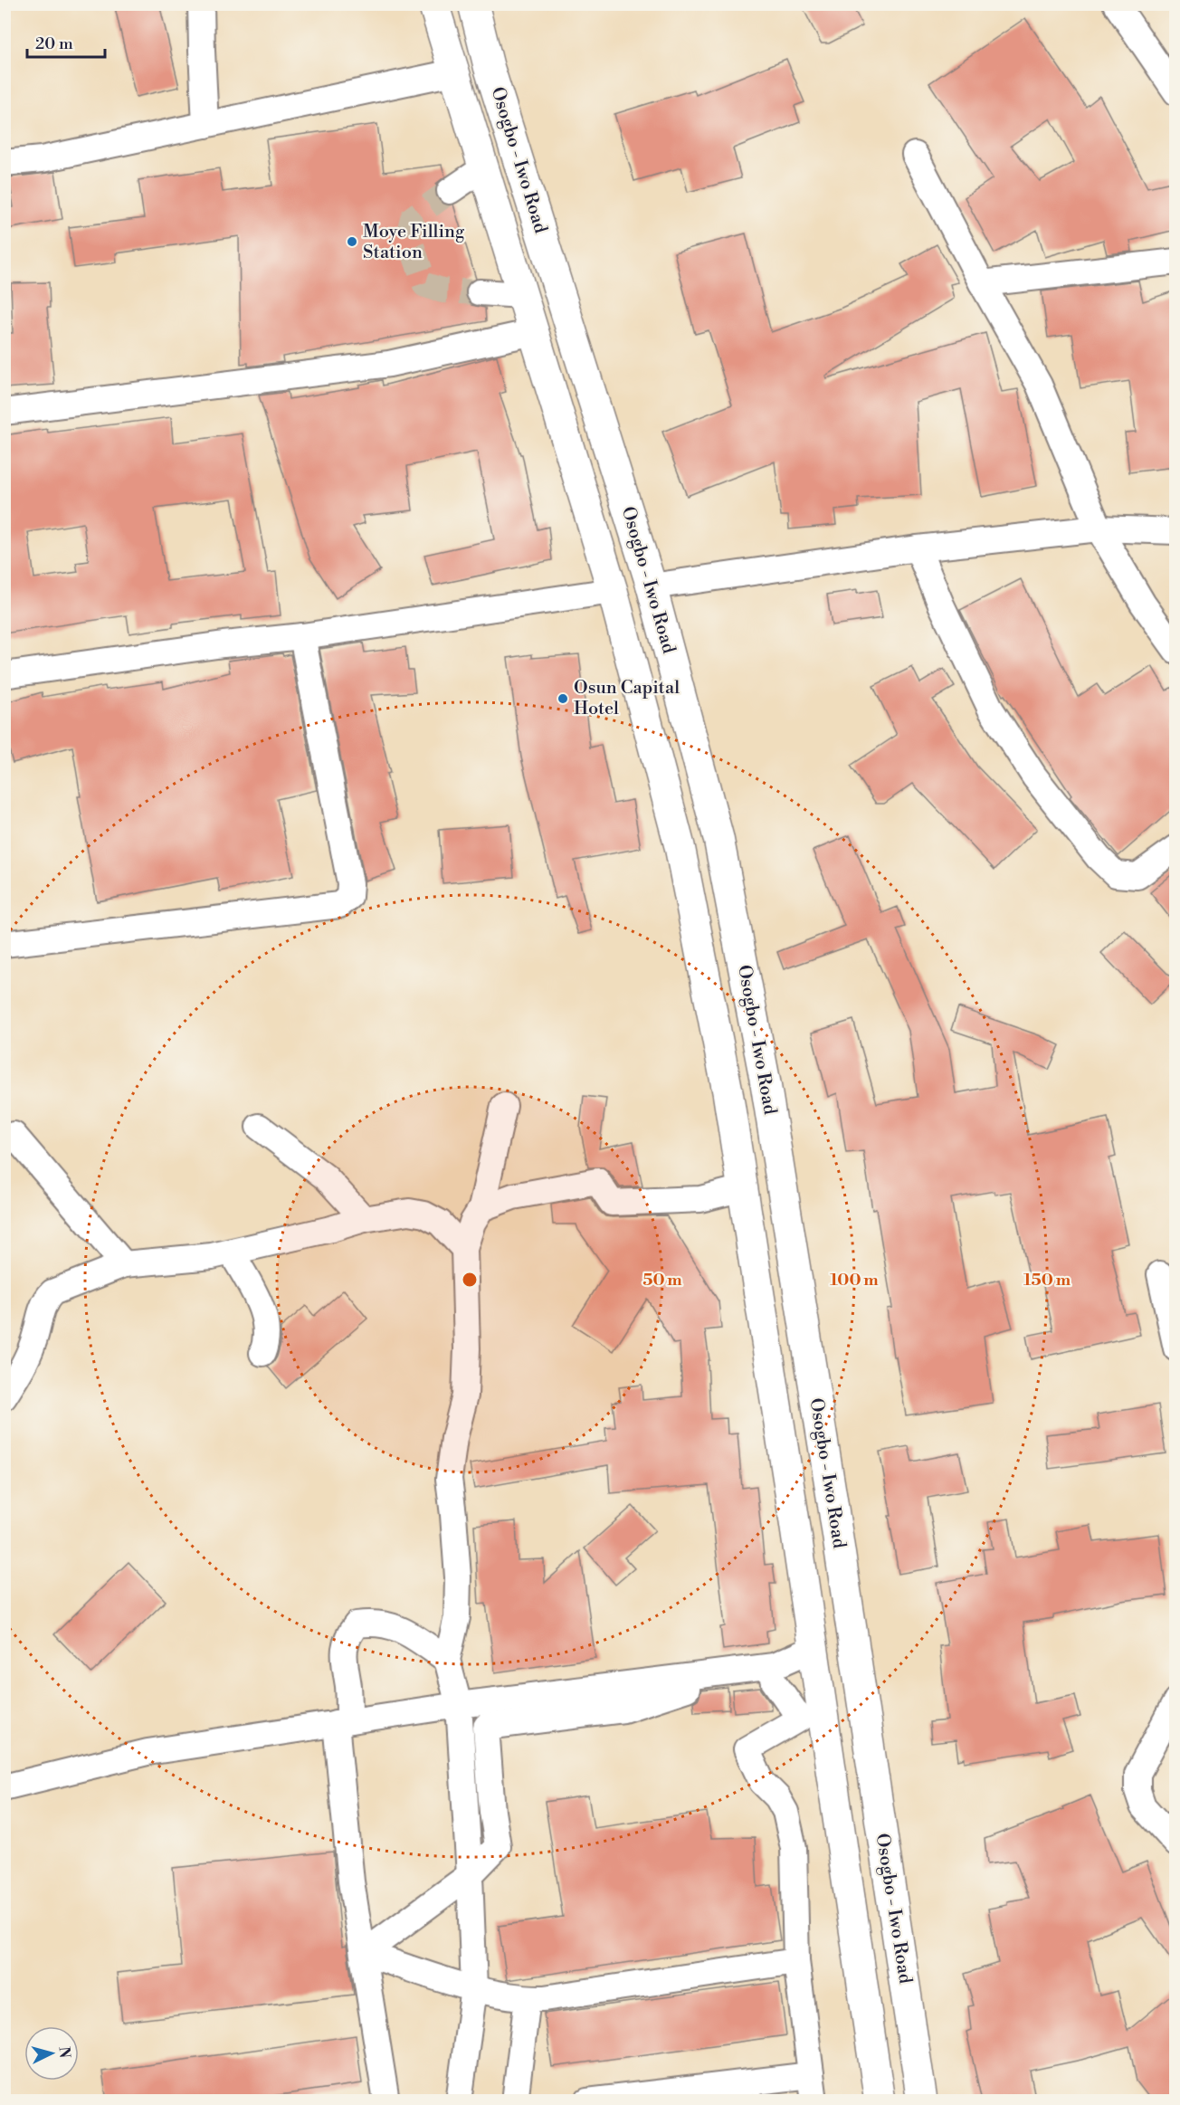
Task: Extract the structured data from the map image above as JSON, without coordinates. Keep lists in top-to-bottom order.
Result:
{
  "streets": {
    "main road": ["Osogbo - Iwo Road"]
  },
  "places": ["Moye Filling Station", "Osun Capital Hotel"],
  "scale_bar": "20 m",
  "north": "right",
  "rings": ["50 m", "100 m", "150 m"]
}
